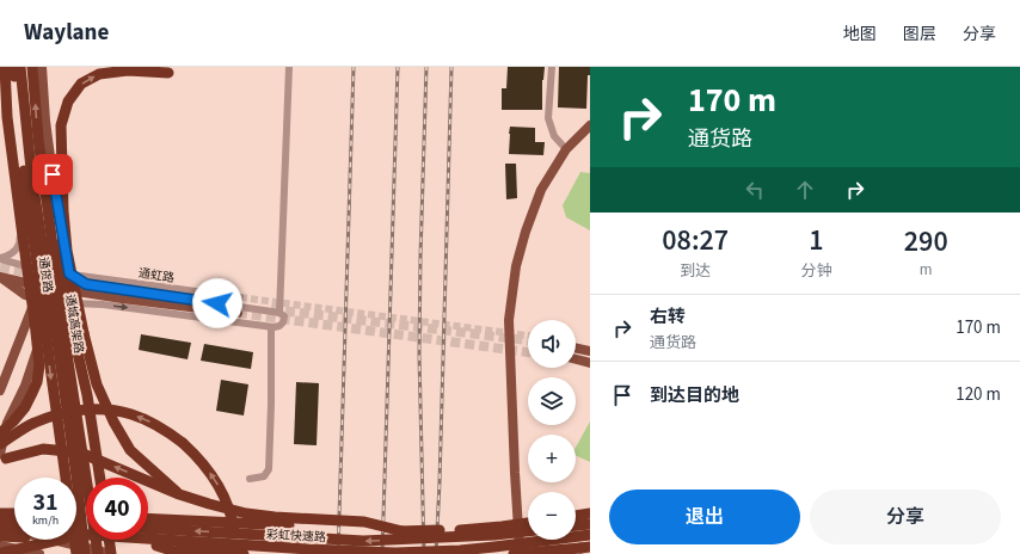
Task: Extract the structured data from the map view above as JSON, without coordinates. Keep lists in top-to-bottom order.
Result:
{
  "streets": {
    "highway": ["通城高架路", "彩虹快速路"],
    "main road": ["通货路"],
    "street": ["通虹路"]
  },
  "crossings": [
    ["通货路", "通虹路"]
  ],
  "page": {
    "header": "Waylane",
    "nav": ["地图", "图层", "分享"],
    "turn": ["170 m", "通货路"],
    "eta": [
      "08:27",
      "到达",
      "1",
      "分钟",
      "290",
      "m"
    ],
    "list": [
      {
        "name": "右转",
        "note": "通货路",
        "value": "170 m"
      },
      {
        "name": "到达目的地",
        "value": "120 m"
      }
    ],
    "map_buttons": ["+", "−"],
    "speed": "31 km/h",
    "limit": "40",
    "buttons": ["退出", "分享"]
  }
}
